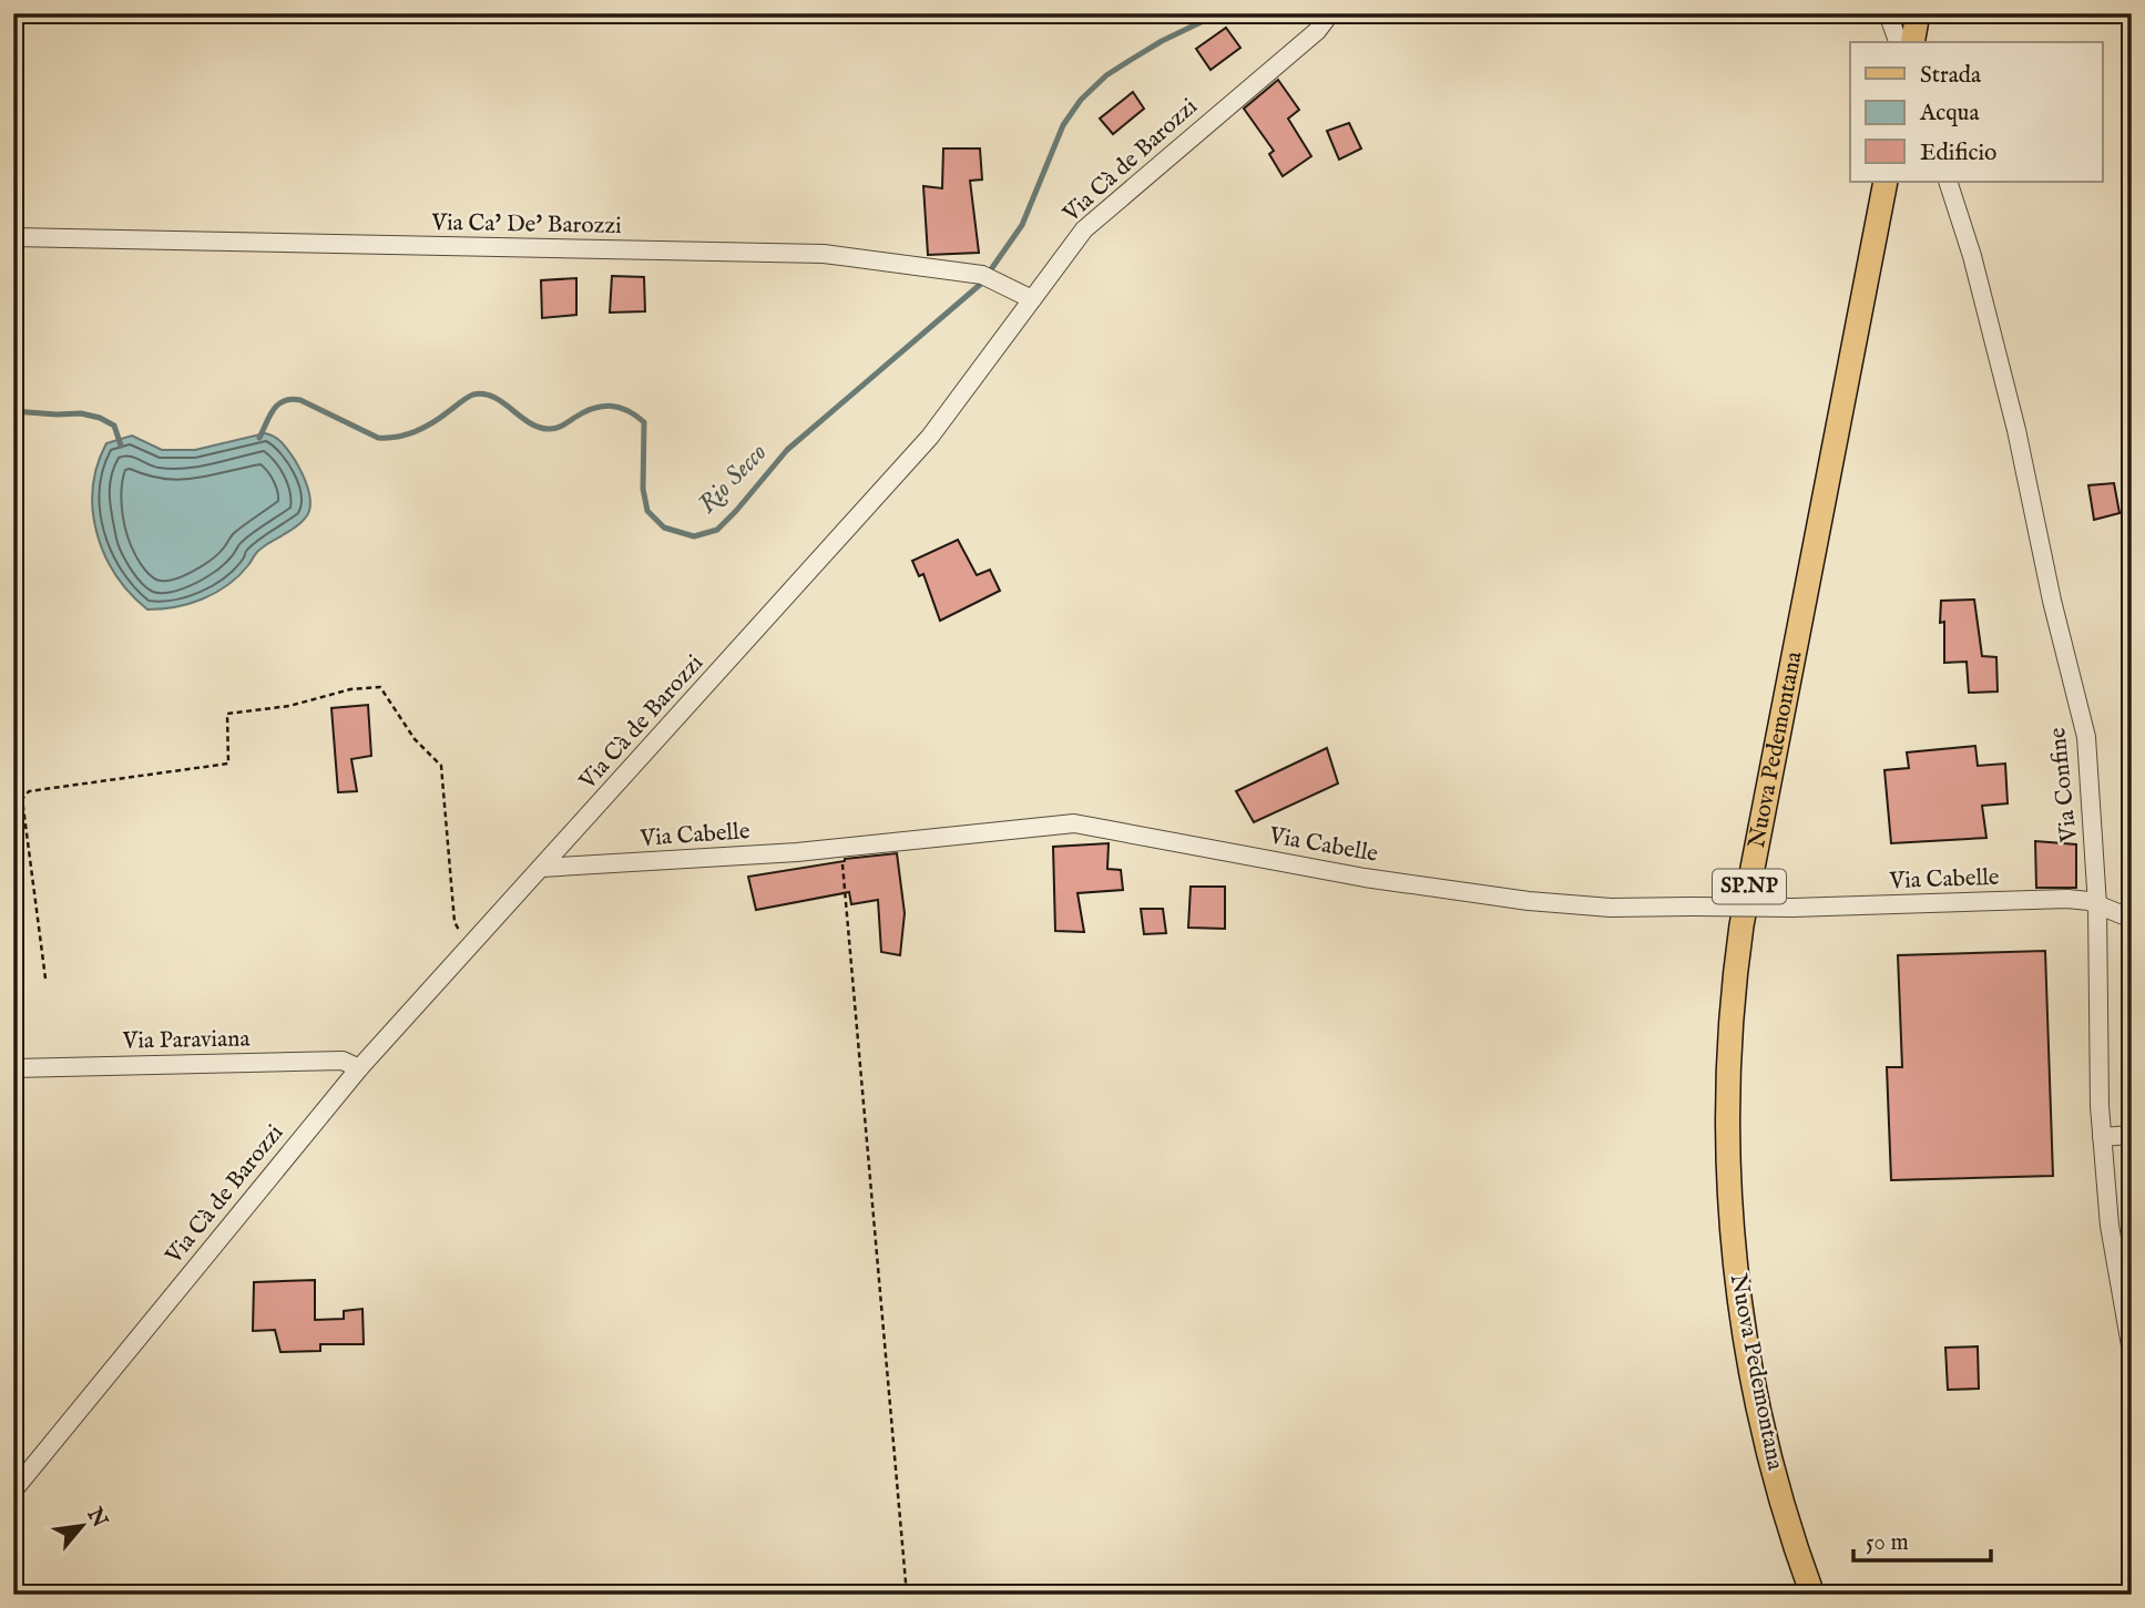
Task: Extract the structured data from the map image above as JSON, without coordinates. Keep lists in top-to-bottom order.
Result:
{
  "streets": {
    "main road": ["Nuova Pedemontana", "SP.NP"],
    "street": [
      "Via Cà de Barozzi",
      "Via Ca' De' Barozzi",
      "Via Confine",
      "Via Cabelle",
      "Via Paraviana"
    ]
  },
  "crossings": [
    ["Via Cà de Barozzi", "Via Ca' De' Barozzi"],
    ["Via Cà de Barozzi", "Via Cabelle"],
    ["Via Cà de Barozzi", "Via Paraviana"],
    ["Via Confine", "Via Cabelle"]
  ],
  "water": ["Rio Secco"],
  "legend": ["Strada", "Acqua", "Edificio"],
  "scale_bar": "50 m",
  "north": "top right"
}
